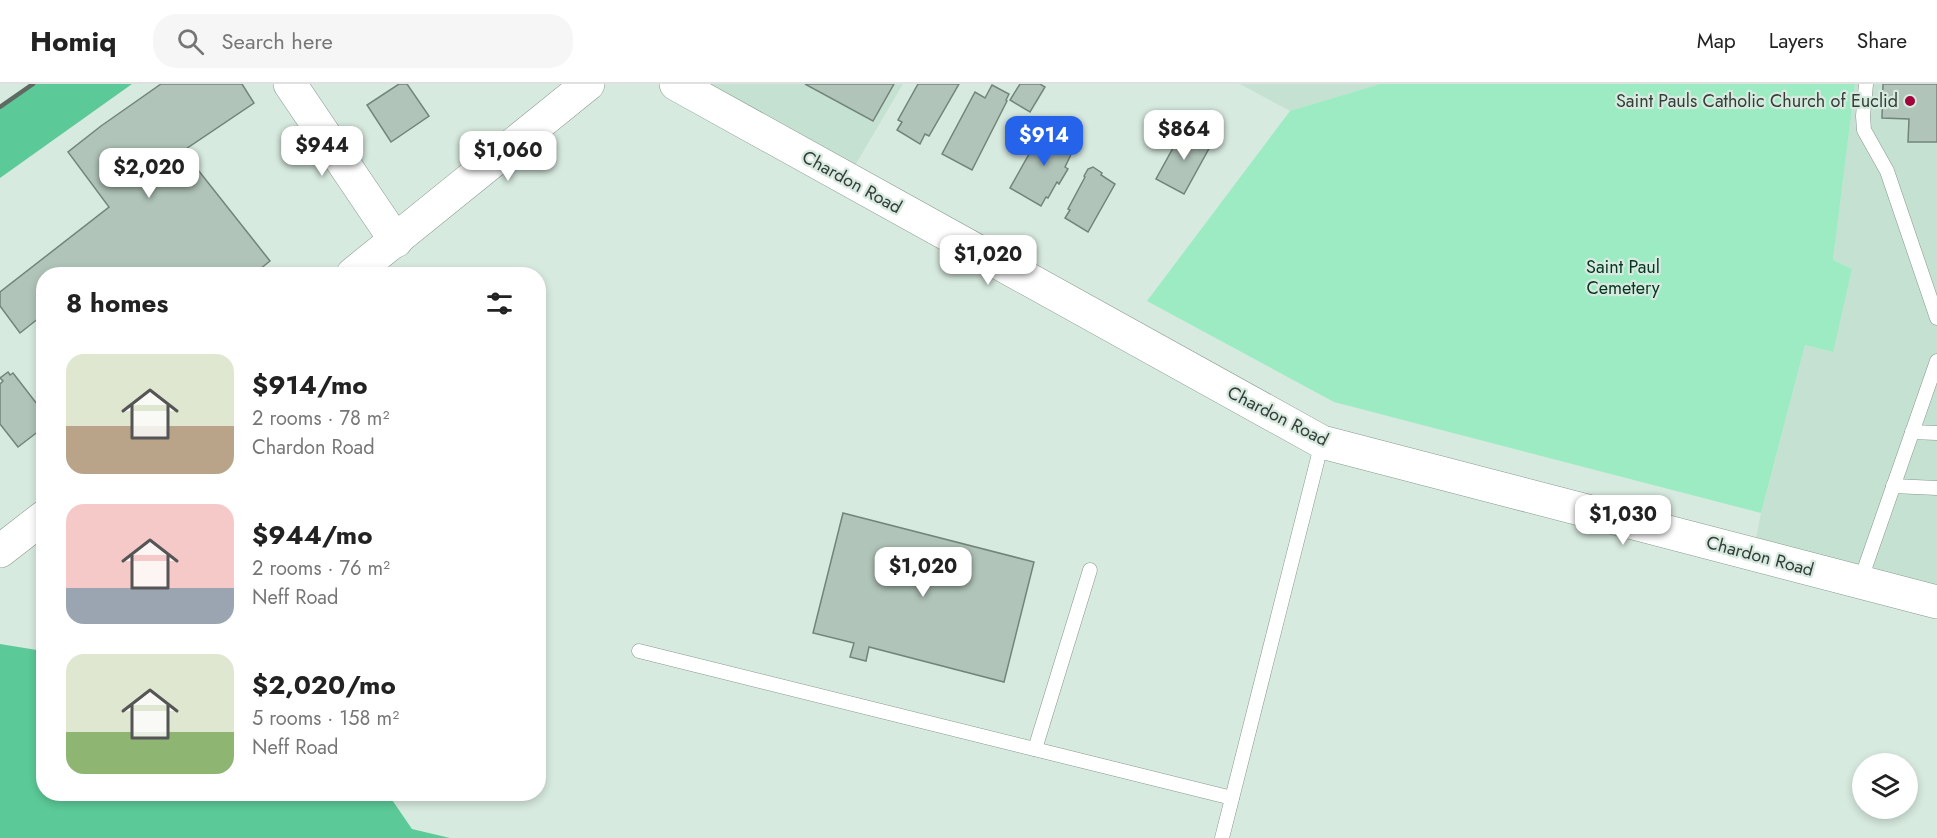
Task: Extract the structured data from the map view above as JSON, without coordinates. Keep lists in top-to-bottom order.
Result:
{
  "streets": {
    "street": ["Chardon Road"]
  },
  "parks": ["Saint Paul Cemetery"],
  "places": ["Saint Pauls Catholic Church of Euclid"],
  "page": {
    "header": "Homiq",
    "search": "Search here",
    "nav": ["Map", "Layers", "Share"],
    "price": [
      "$864",
      "$914",
      "$944",
      "$1,060",
      "$2,020",
      "$1,020",
      "$1,030",
      "$1,020"
    ],
    "heading": "8 homes",
    "list": [
      {
        "name": "$914/mo",
        "note": "2 rooms · 78 m² · Chardon Road"
      },
      {
        "name": "$944/mo",
        "note": "2 rooms · 76 m² · Neff Road"
      },
      {
        "name": "$2,020/mo",
        "note": "5 rooms · 158 m² · Neff Road"
      }
    ]
  }
}
